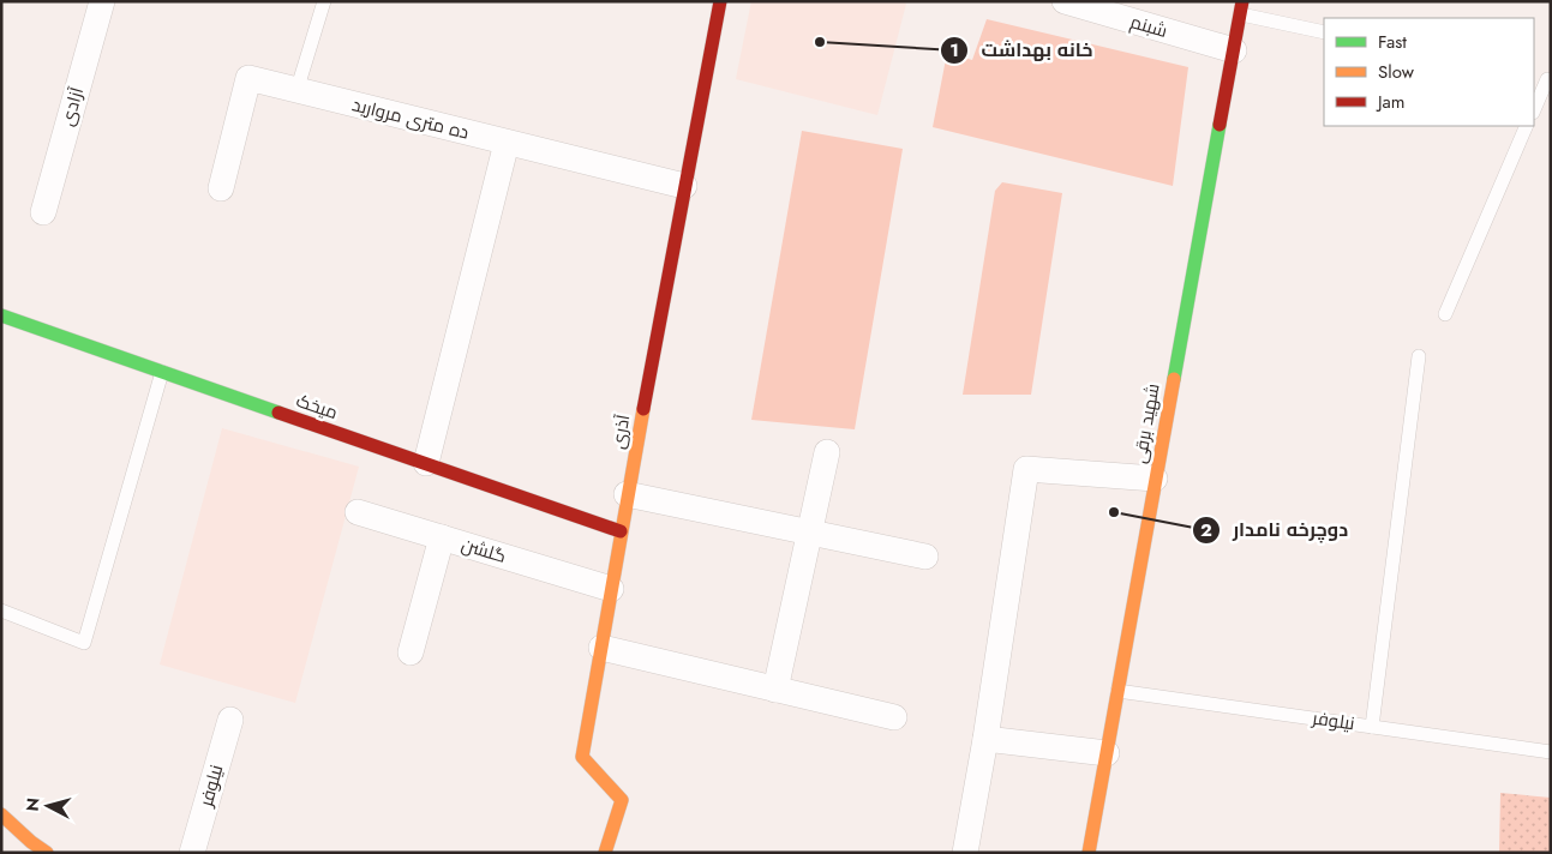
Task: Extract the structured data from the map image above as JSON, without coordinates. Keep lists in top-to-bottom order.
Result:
{
  "streets": {
    "street": [
      "شبنم",
      "آزادی",
      "ده متری مروارید",
      "میخک",
      "شهید برقی",
      "آذری",
      "گلشن",
      "نیلوفر"
    ]
  },
  "crossings": [
    ["شبنم", "شهید برقی"],
    ["ده متری مروارید", "آذری"],
    ["میخک", "آذری"],
    ["شهید برقی", "نیلوفر"],
    ["آذری", "گلشن"]
  ],
  "places": ["خانه بهداشت", "دوچرخه نامدار"],
  "legend": ["Fast", "Slow", "Jam"],
  "north": "left"
}
